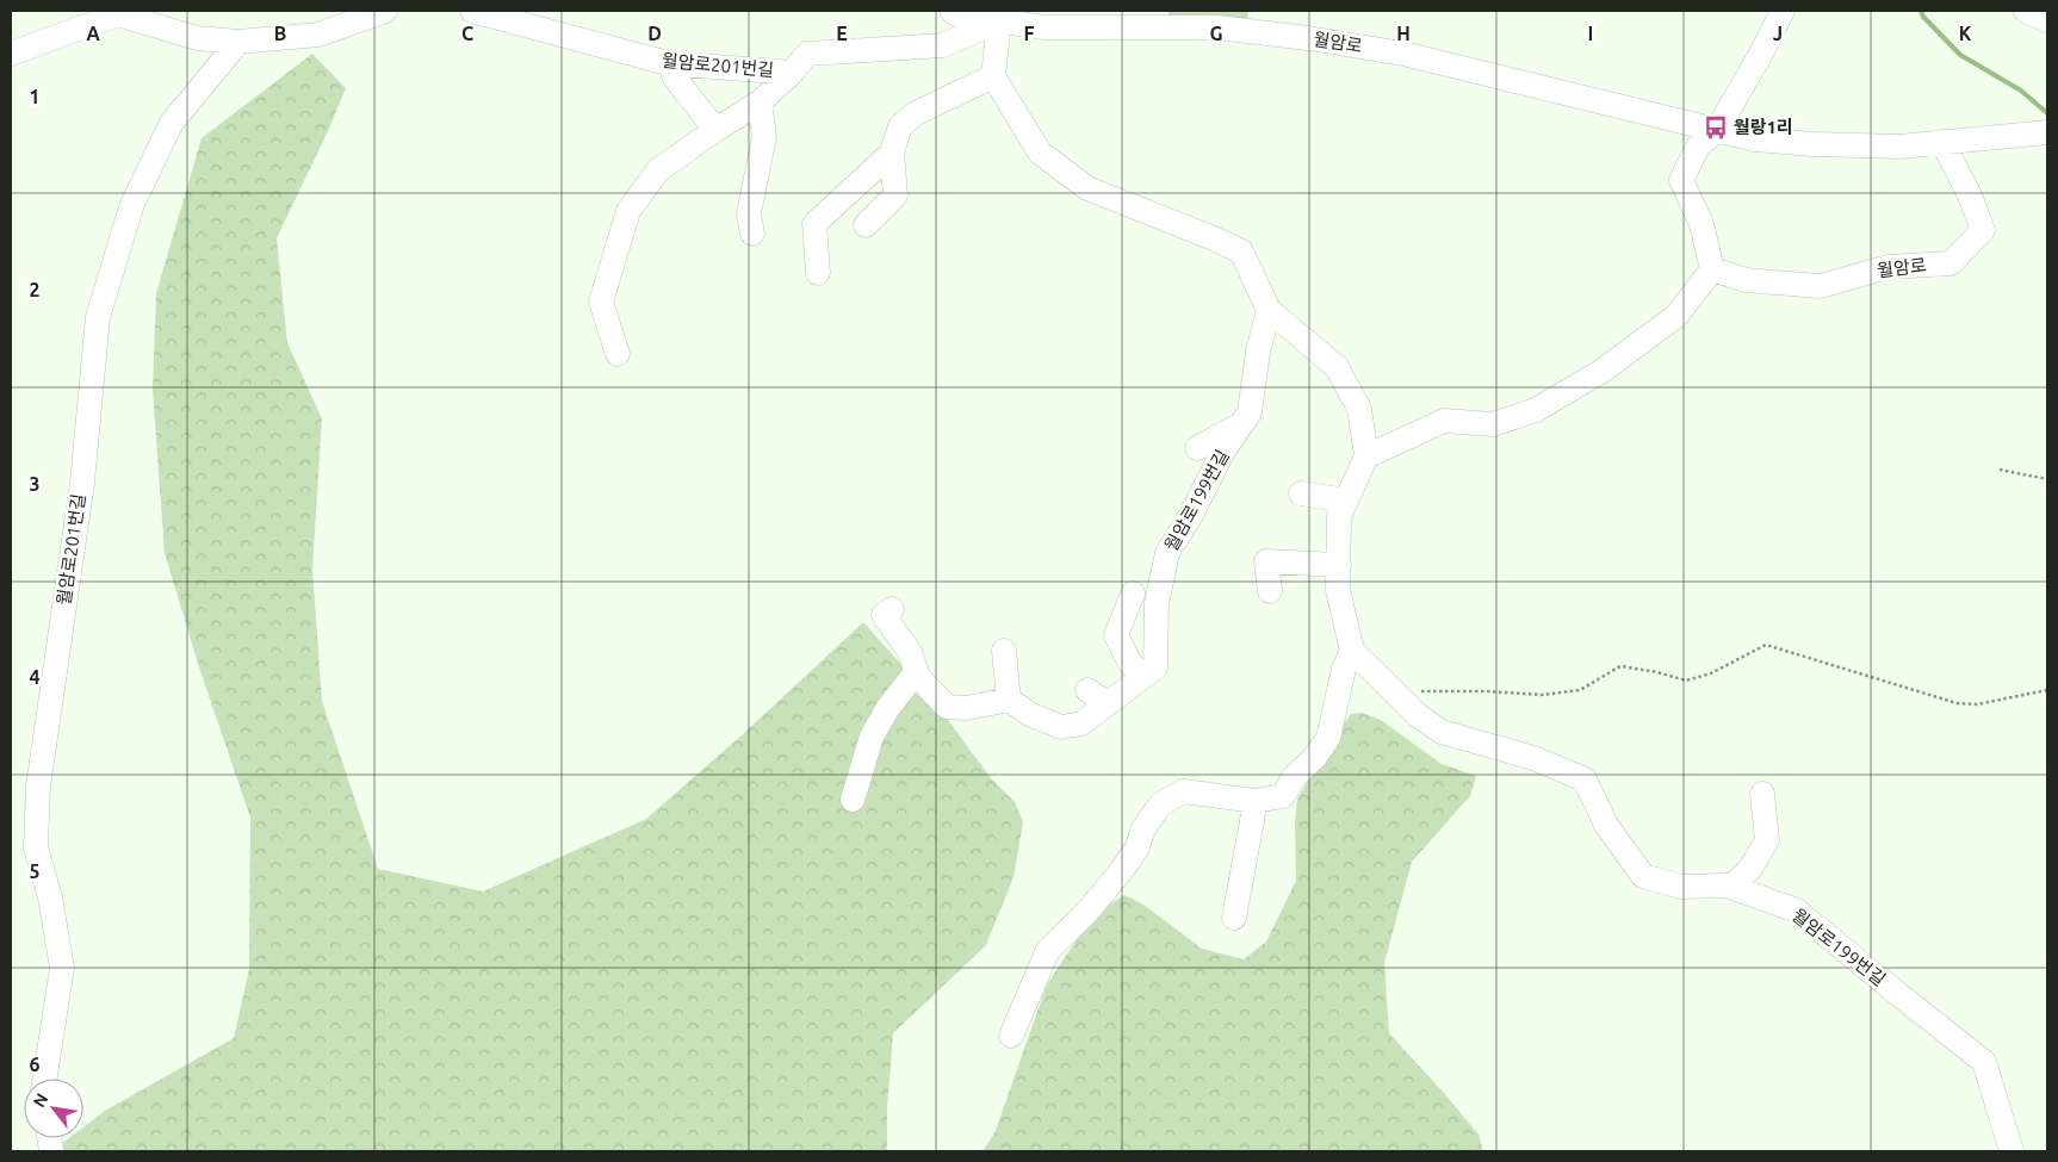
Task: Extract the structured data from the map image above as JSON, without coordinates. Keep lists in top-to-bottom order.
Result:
{
  "streets": {
    "street": ["월암로", "월암로201번길", "월암로199번길"]
  },
  "crossings": [
    ["월암로", "월암로201번길"]
  ],
  "places": {
    "bus stop": ["월랑1리"]
  },
  "north": "top left",
  "grid": {
    "columns": [
      "A",
      "B",
      "C",
      "D",
      "E",
      "F",
      "G",
      "H",
      "I",
      "J",
      "K"
    ],
    "rows": [
      "1",
      "2",
      "3",
      "4",
      "5",
      "6"
    ]
  }
}
